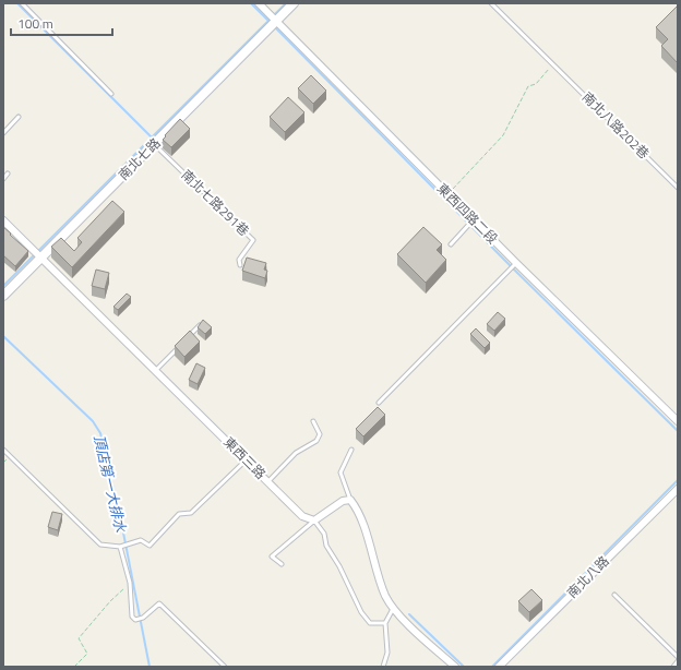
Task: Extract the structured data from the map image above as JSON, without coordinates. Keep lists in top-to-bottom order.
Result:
{
  "streets": {
    "street": [
      "南北七路",
      "東西四路二段",
      "東西三路",
      "南北八路"
    ],
    "lane": ["南北八路202巷", "南北七路291巷"]
  },
  "crossings": [
    ["南北七路", "南北七路291巷"],
    ["南北七路", "東西四路二段"],
    ["南北七路", "東西三路"]
  ],
  "water": ["頂店第一大排水"],
  "scale_bar": "100 m"
}
